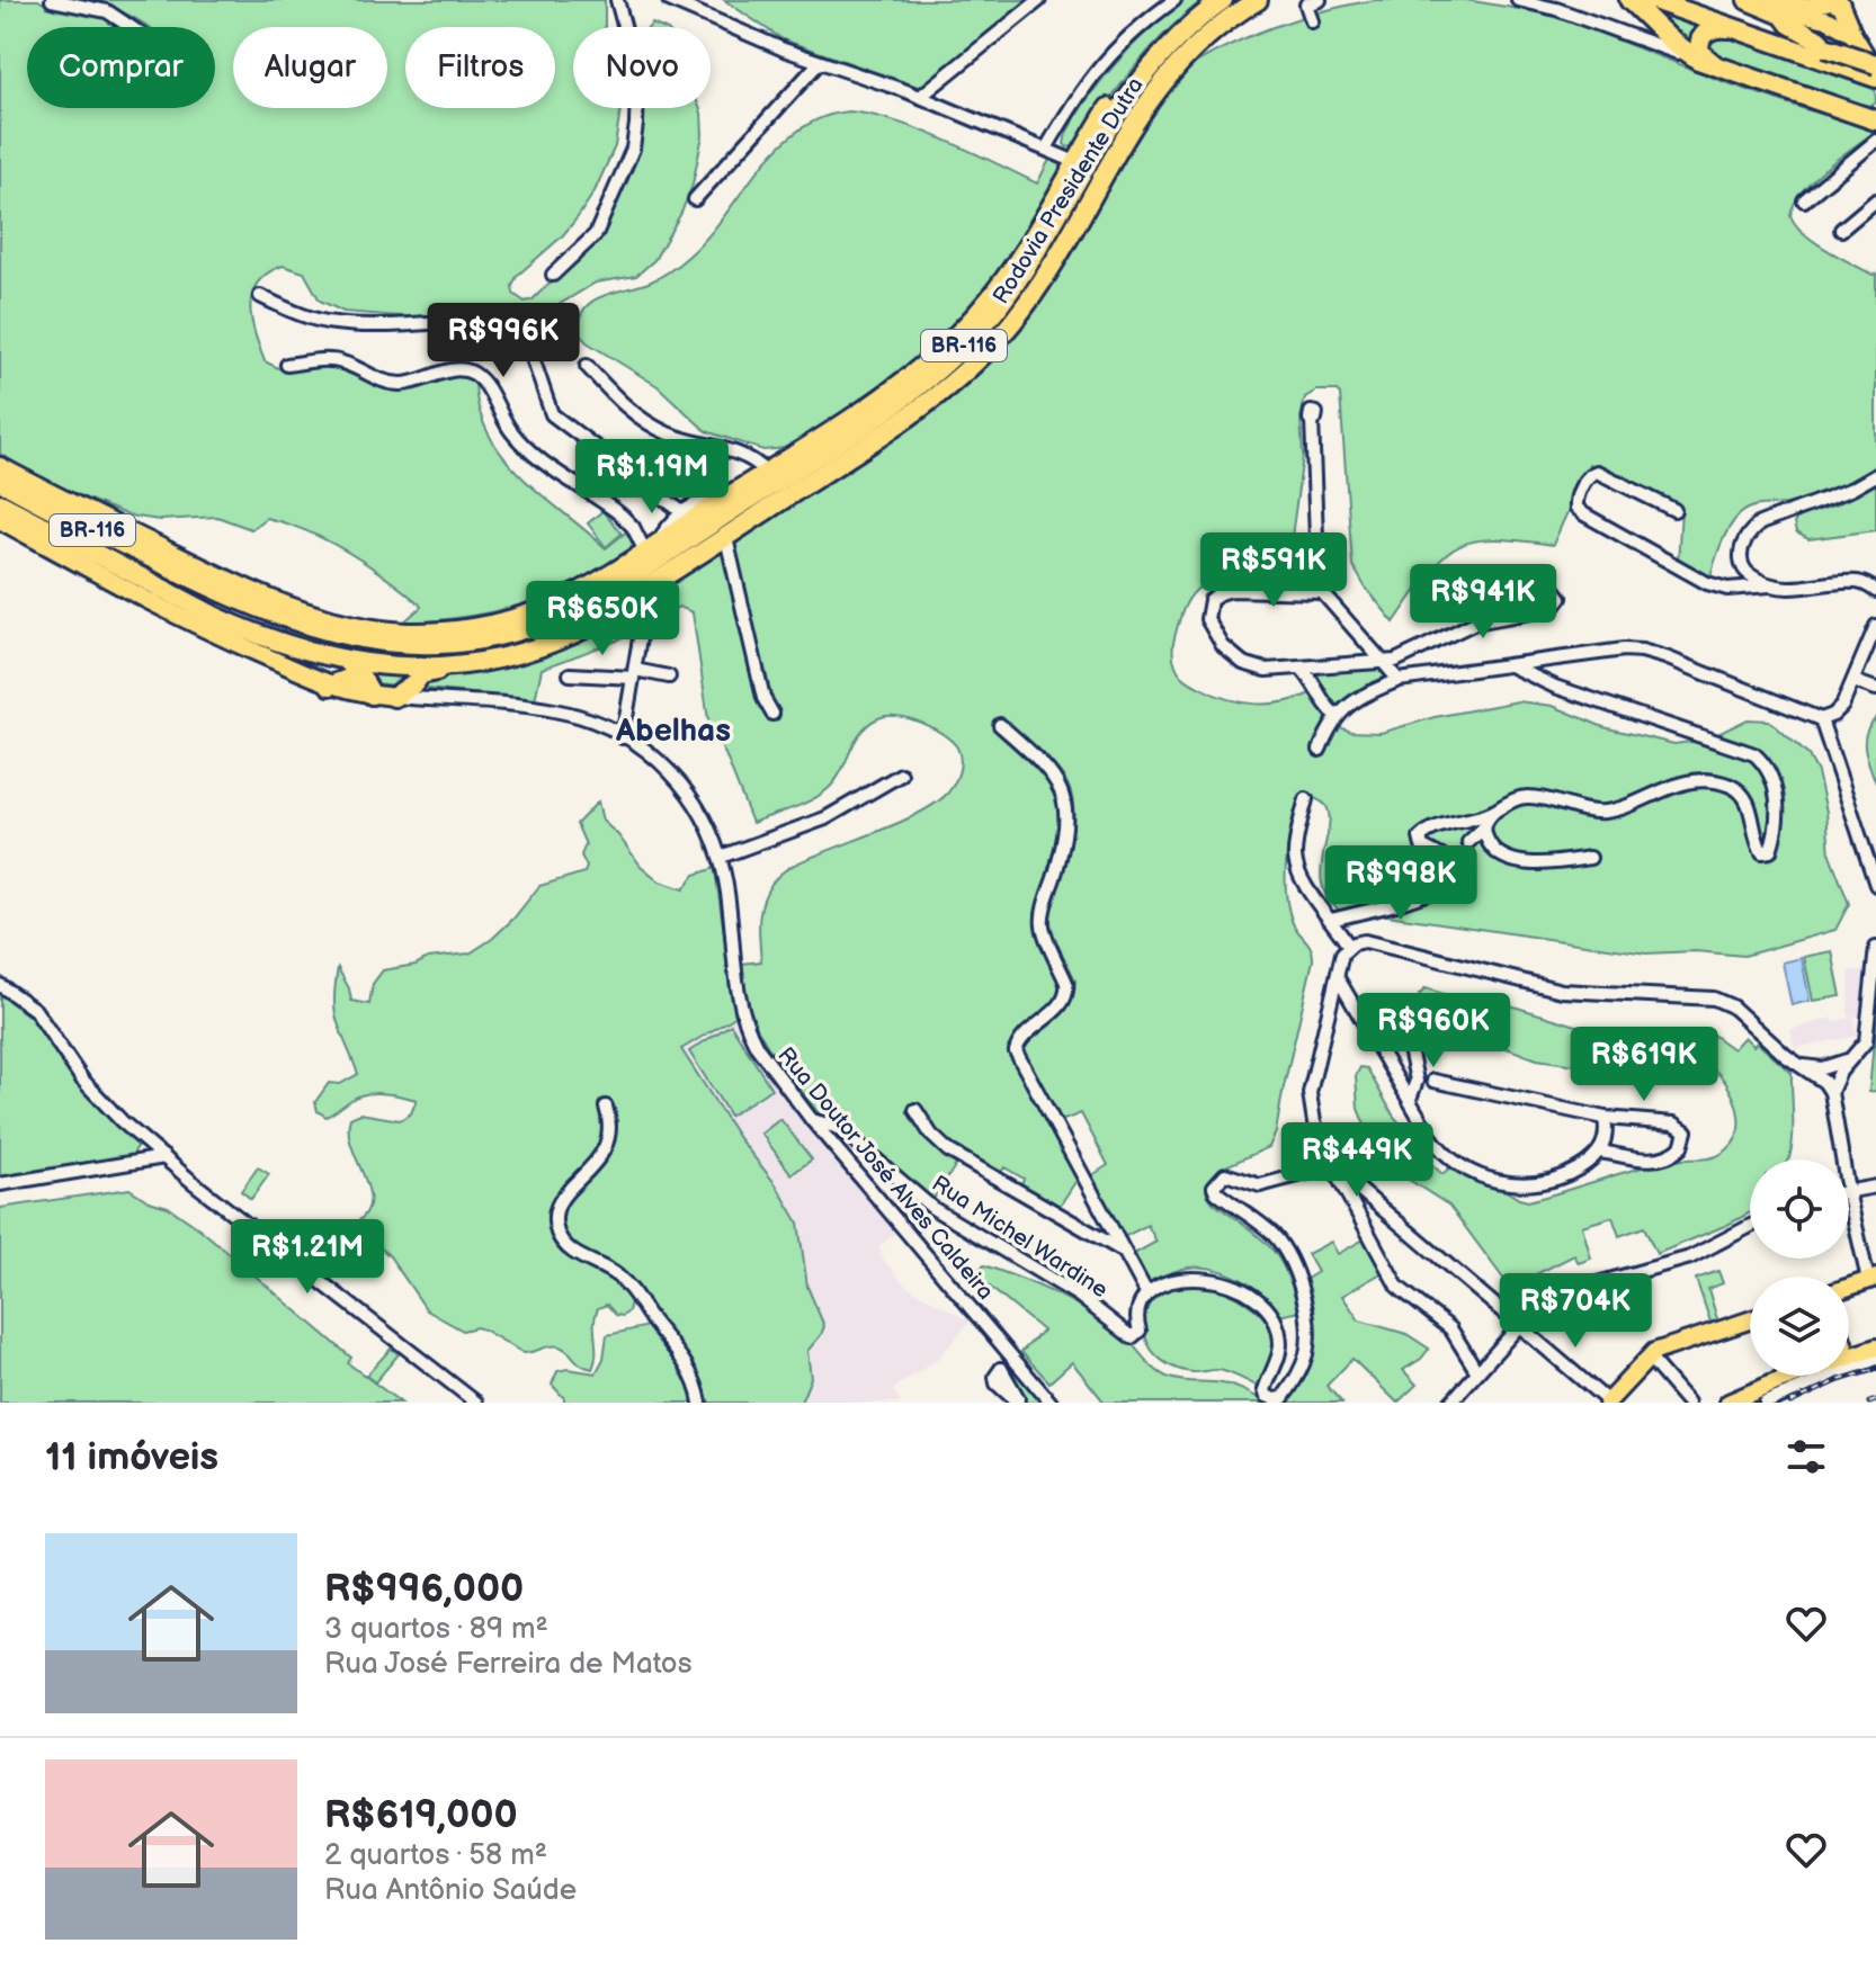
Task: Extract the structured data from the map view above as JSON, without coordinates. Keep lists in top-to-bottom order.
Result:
{
  "streets": {
    "highway": ["Rodovia Presidente Dutra", "BR-116"],
    "street": ["Rua Doutor José Alves Caldeira", "Rua Michel Wardine"]
  },
  "crossings": [
    ["Rua Doutor José Alves Caldeira", "Rua Michel Wardine"]
  ],
  "districts": ["Abelhas"],
  "page": {
    "chip": [
      "Comprar",
      "Alugar",
      "Filtros",
      "Novo"
    ],
    "price": [
      "R$996K",
      "R$1.19M",
      "R$591K",
      "R$941K",
      "R$650K",
      "R$998K",
      "R$960K",
      "R$619K",
      "R$449K",
      "R$1.21M",
      "R$704K"
    ],
    "heading": "11 imóveis",
    "list": [
      {
        "name": "R$996,000",
        "note": "3 quartos · 89 m² · Rua José Ferreira de Matos"
      },
      {
        "name": "R$619,000",
        "note": "2 quartos · 58 m² · Rua Antônio Saúde"
      }
    ]
  }
}
